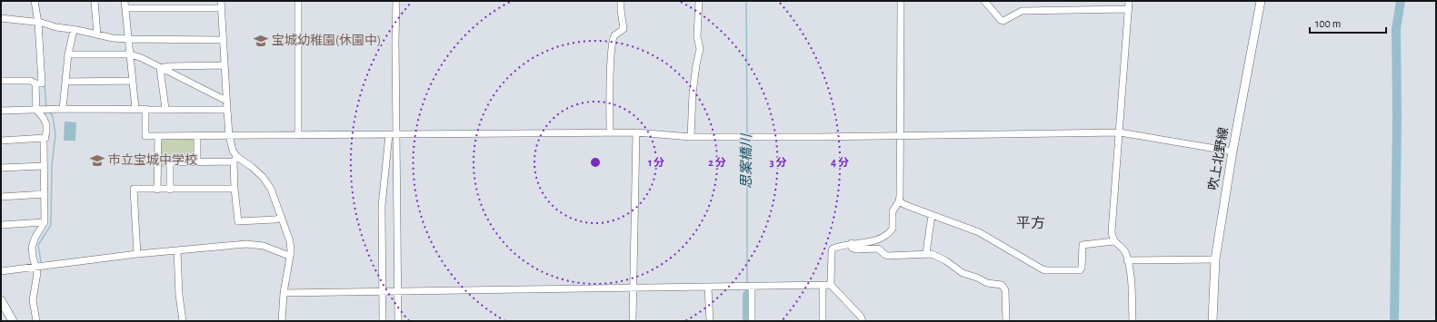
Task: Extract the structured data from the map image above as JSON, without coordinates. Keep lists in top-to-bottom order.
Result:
{
  "streets": {
    "main road": ["吹上北野線"]
  },
  "districts": ["平方"],
  "water": ["思案橋川"],
  "places": {
    "school or university": ["宝城幼稚園(休園中)", "市立宝城中学校"]
  },
  "scale_bar": "100 m",
  "rings": [
    "1 分",
    "2 分",
    "3 分",
    "4 分"
  ]
}
